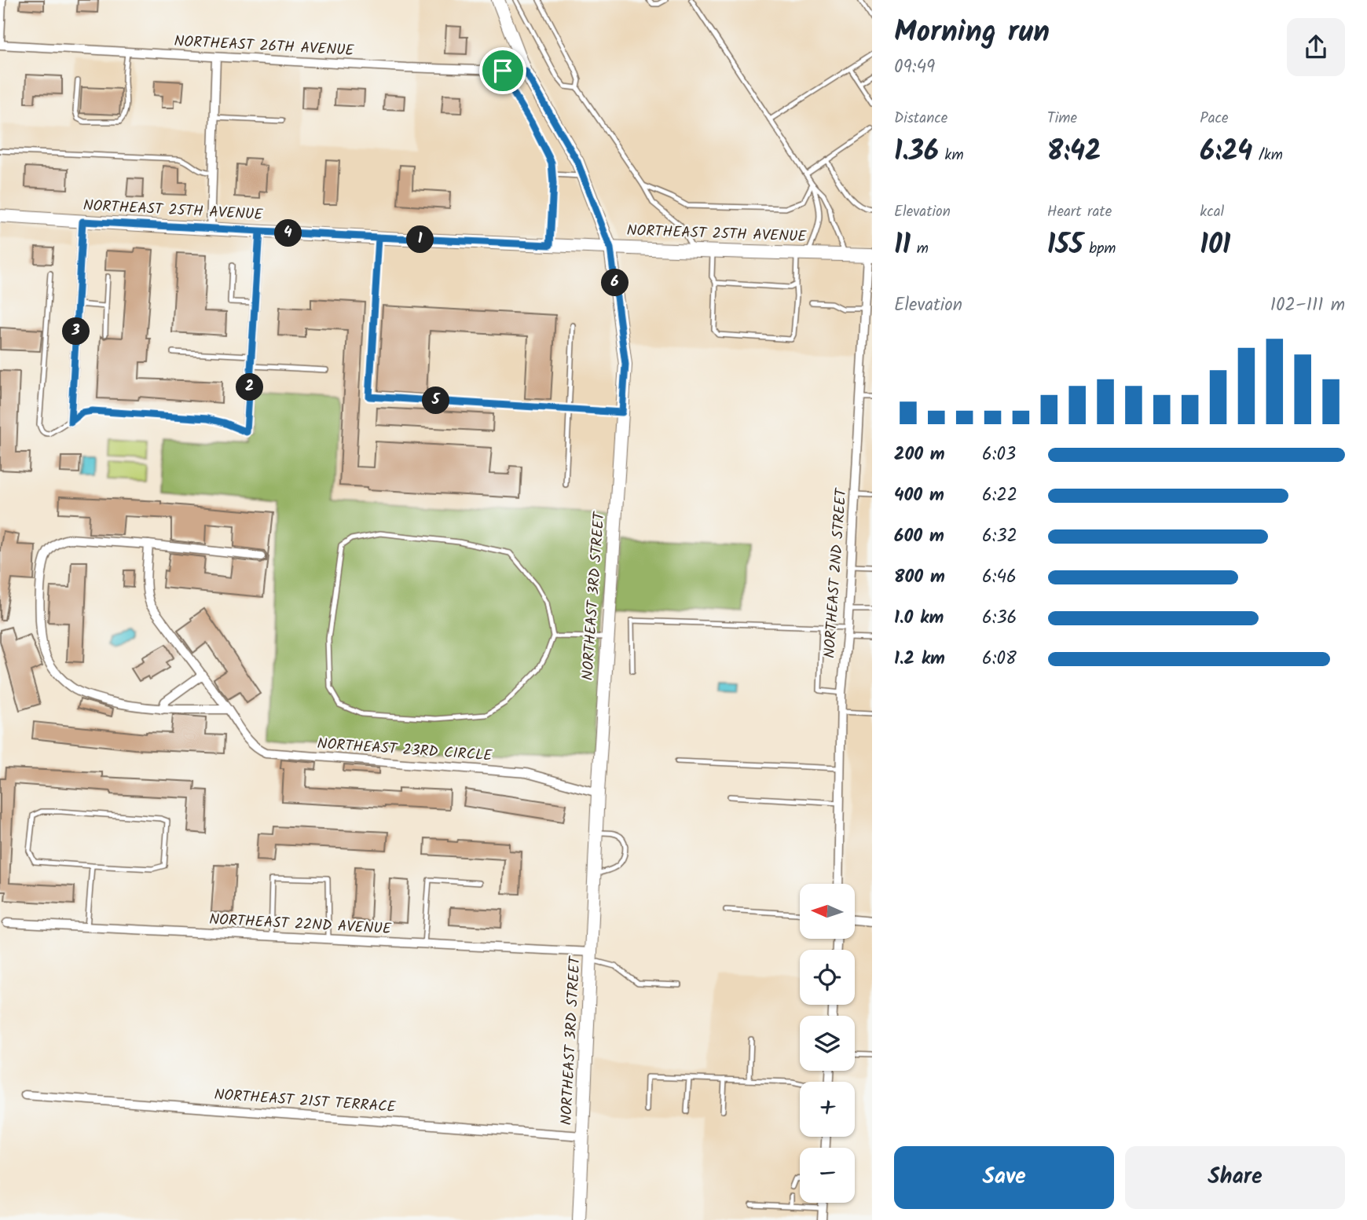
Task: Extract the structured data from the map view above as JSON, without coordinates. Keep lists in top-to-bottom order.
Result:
{
  "streets": {
    "street": [
      "NORTHEAST 26TH AVENUE",
      "NORTHEAST 25TH AVENUE",
      "NORTHEAST 2ND STREET",
      "NORTHEAST 3RD STREET",
      "NORTHEAST 23RD CIRCLE",
      "NORTHEAST 22ND AVENUE",
      "NORTHEAST 21ST TERRACE"
    ]
  },
  "crossings": [
    ["NORTHEAST 26TH AVENUE", "NORTHEAST 3RD STREET"],
    ["NORTHEAST 25TH AVENUE", "NORTHEAST 2ND STREET"],
    ["NORTHEAST 25TH AVENUE", "NORTHEAST 3RD STREET"],
    ["NORTHEAST 3RD STREET", "NORTHEAST 23RD CIRCLE"],
    ["NORTHEAST 3RD STREET", "NORTHEAST 22ND AVENUE"],
    ["NORTHEAST 3RD STREET", "NORTHEAST 21ST TERRACE"]
  ],
  "north": "left",
  "page": {
    "heading": ["Morning run", "09:49"],
    "stats": [
      ["Distance", "1.36 km"],
      ["Time", "8:42"],
      ["Pace", "6:24 /km"],
      ["Elevation", "11 m"],
      ["Heart rate", "155 bpm"],
      ["kcal", "101"]
    ],
    "pins": [
      "4",
      "1",
      "6",
      "3",
      "2",
      "5"
    ],
    "chart": ["Elevation", "102–111 m"],
    "list": [
      {
        "name": "200 m",
        "note": "6:03"
      },
      {
        "name": "400 m",
        "note": "6:22"
      },
      {
        "name": "600 m",
        "note": "6:32"
      },
      {
        "name": "800 m",
        "note": "6:46"
      },
      {
        "name": "1.0 km",
        "note": "6:36"
      },
      {
        "name": "1.2 km",
        "note": "6:08"
      }
    ],
    "map_buttons": ["+", "−"],
    "buttons": ["Save", "Share"]
  }
}
